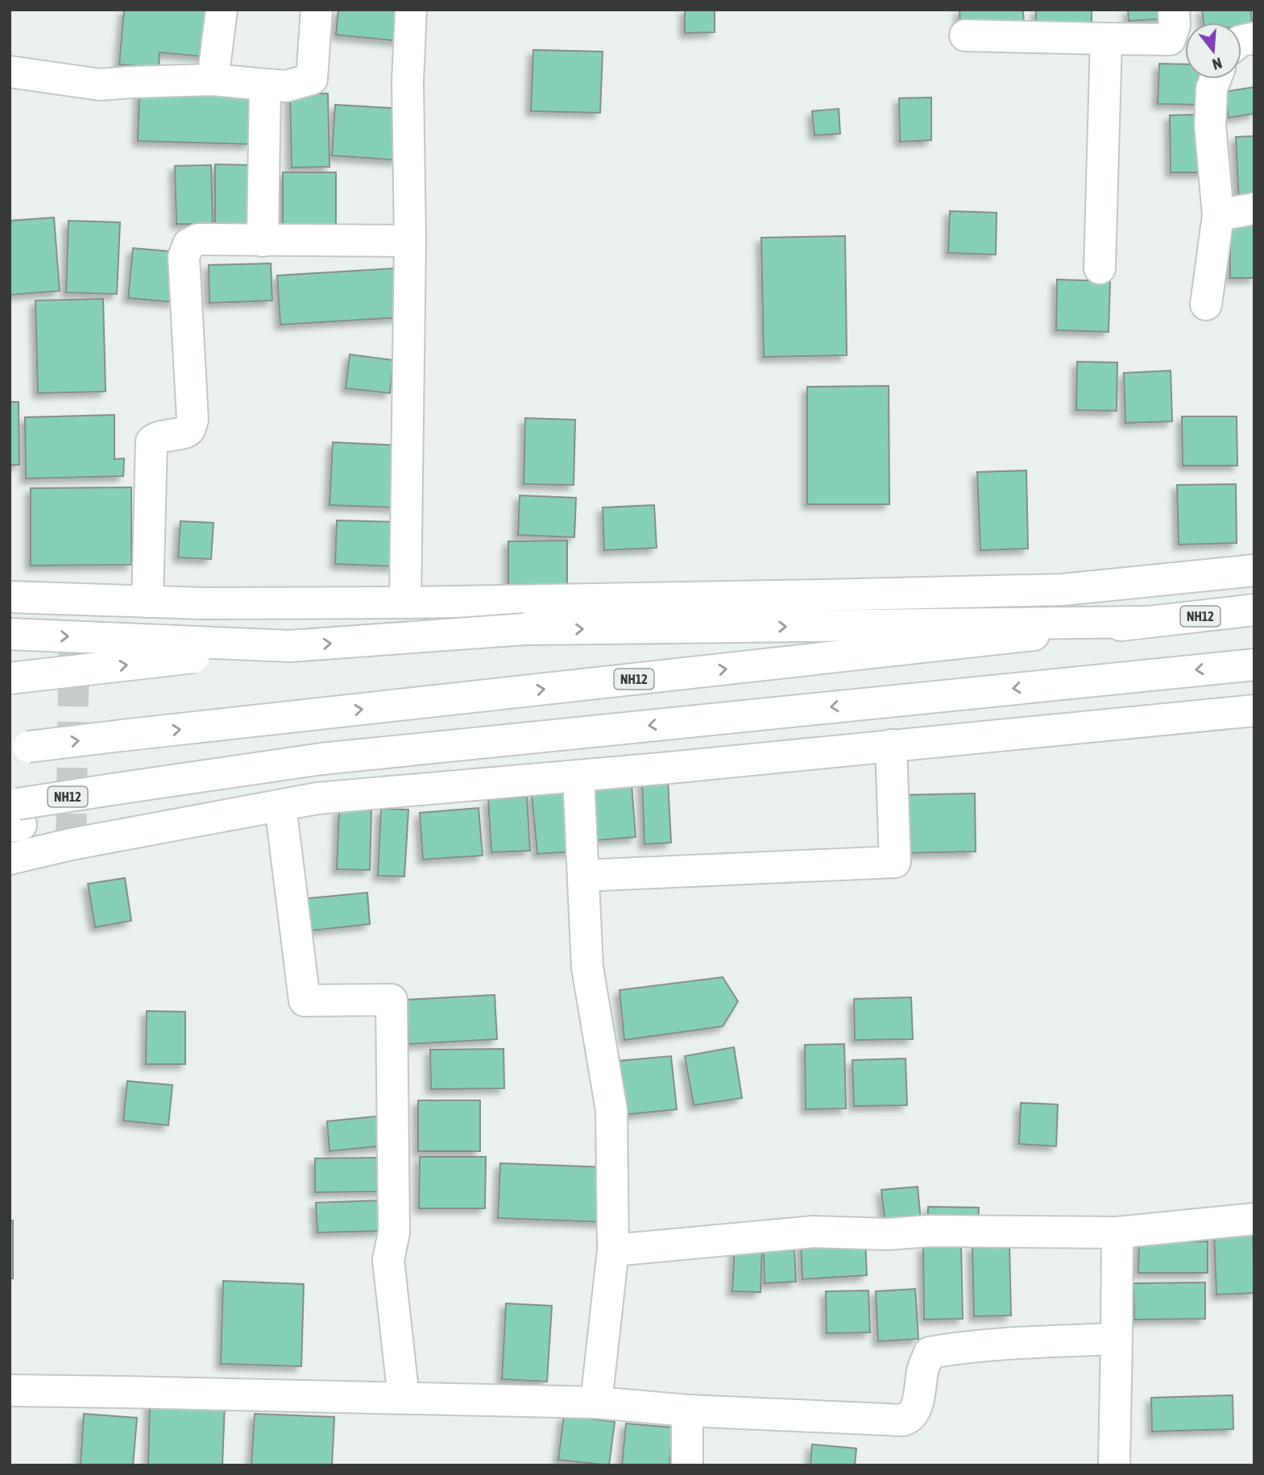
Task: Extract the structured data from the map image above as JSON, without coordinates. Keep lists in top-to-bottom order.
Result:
{
  "streets": {
    "main road": ["NH12"]
  },
  "north": "bottom"
}
